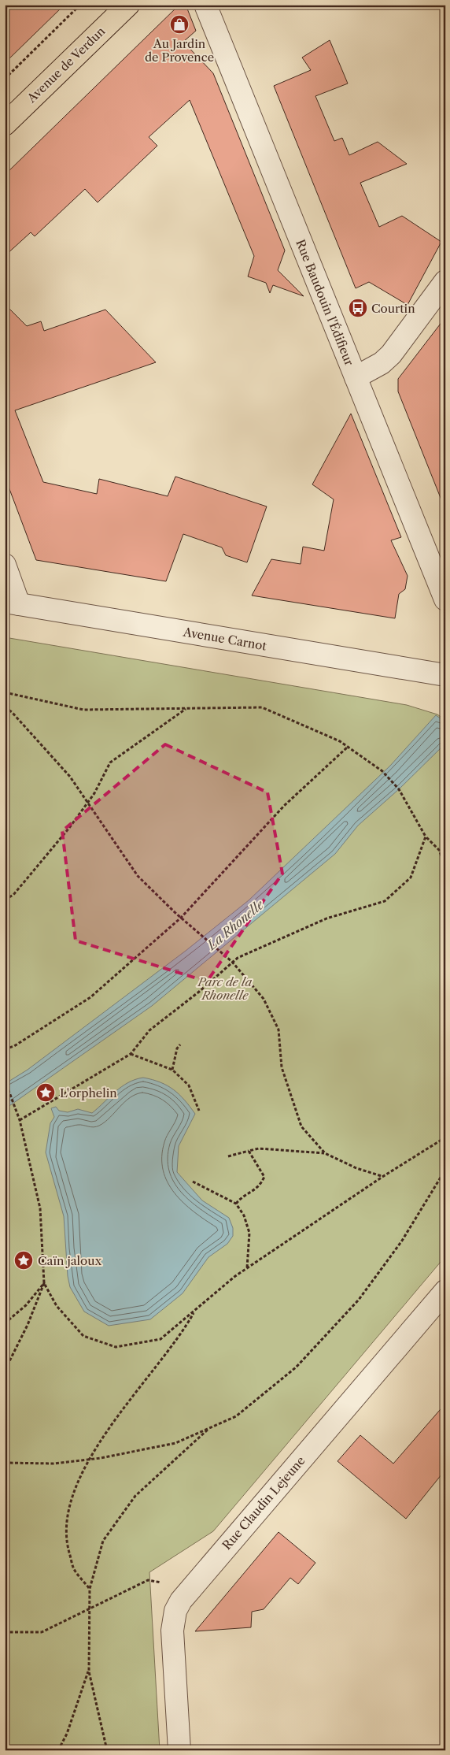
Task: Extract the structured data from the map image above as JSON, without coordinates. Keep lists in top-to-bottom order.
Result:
{
  "streets": {
    "main road": ["Avenue de Verdun"],
    "street": ["Rue Baudouin l'Édifieur", "Avenue Carnot", "Rue Claudin Lejeune"]
  },
  "water": ["La Rhonelle"],
  "parks": ["Parc de la Rhonelle"],
  "places": {
    "shop": ["Au Jardin de Provence"],
    "bus stop": ["Courtin"],
    "place": ["L'orphelin", "Caïn jaloux"]
  }
}
